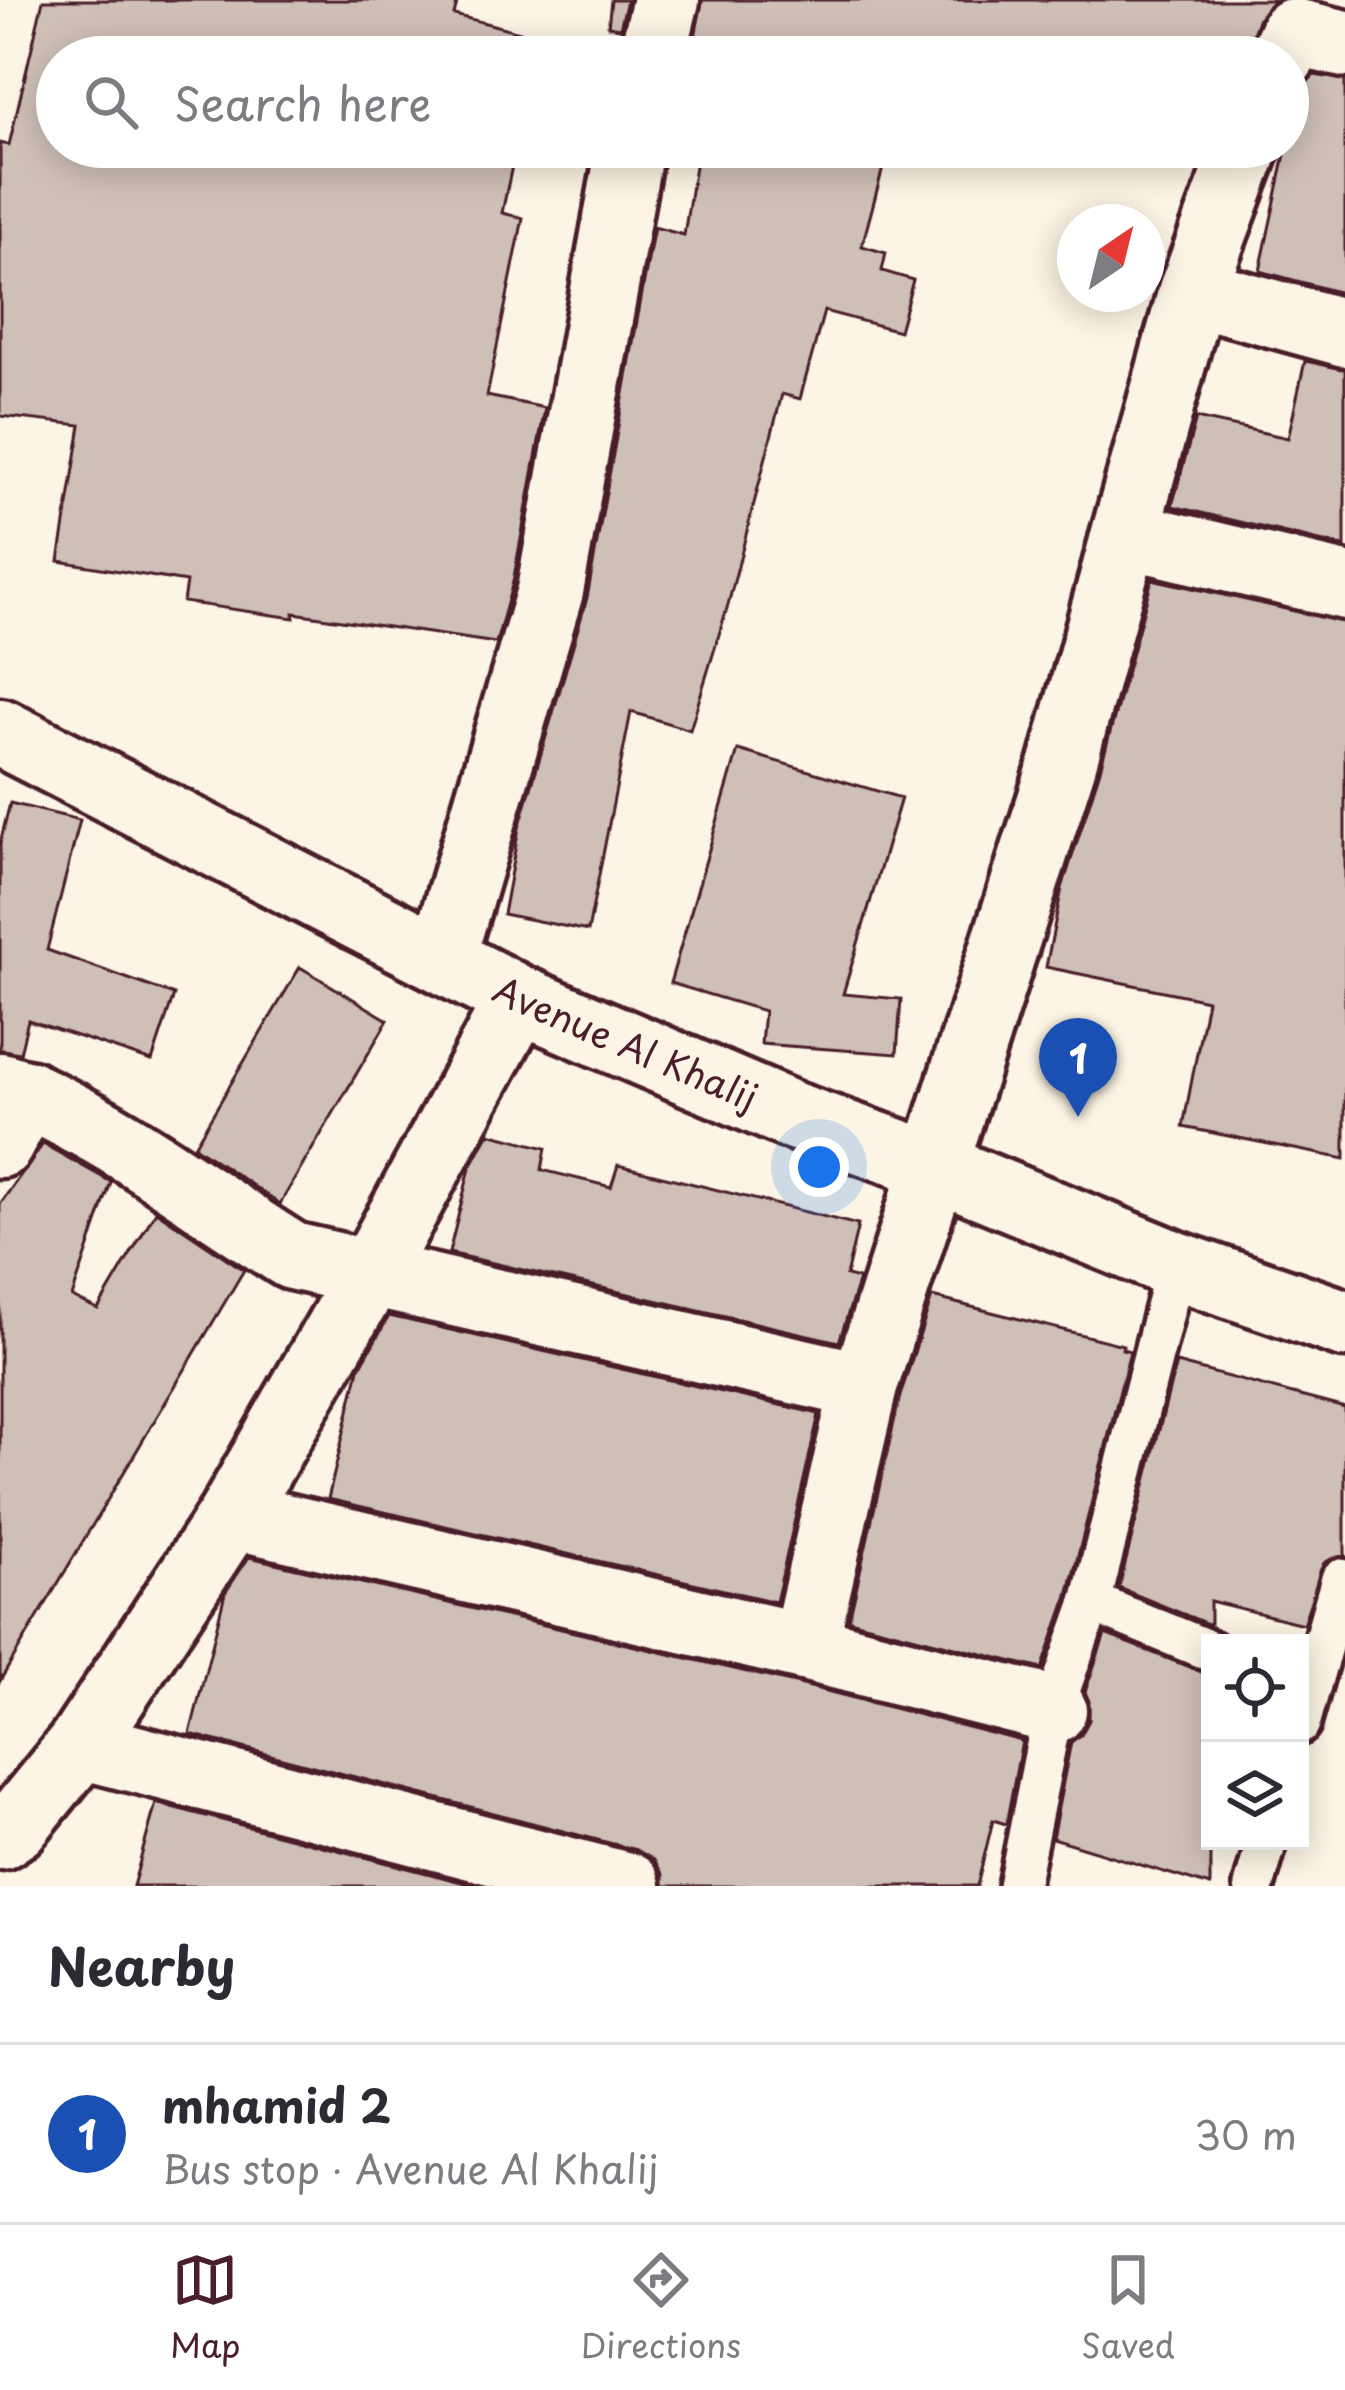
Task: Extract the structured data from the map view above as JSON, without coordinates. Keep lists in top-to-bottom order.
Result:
{
  "streets": {
    "street": ["Avenue Al Khalij"]
  },
  "north": "top right",
  "page": {
    "search": "Search here",
    "pins": "1",
    "heading": "Nearby",
    "list": [
      {
        "mark": "1",
        "name": "mhamid 2",
        "note": "Bus stop · Avenue Al Khalij",
        "value": "30 m"
      }
    ],
    "nav": ["Map", "Directions", "Saved"]
  }
}
